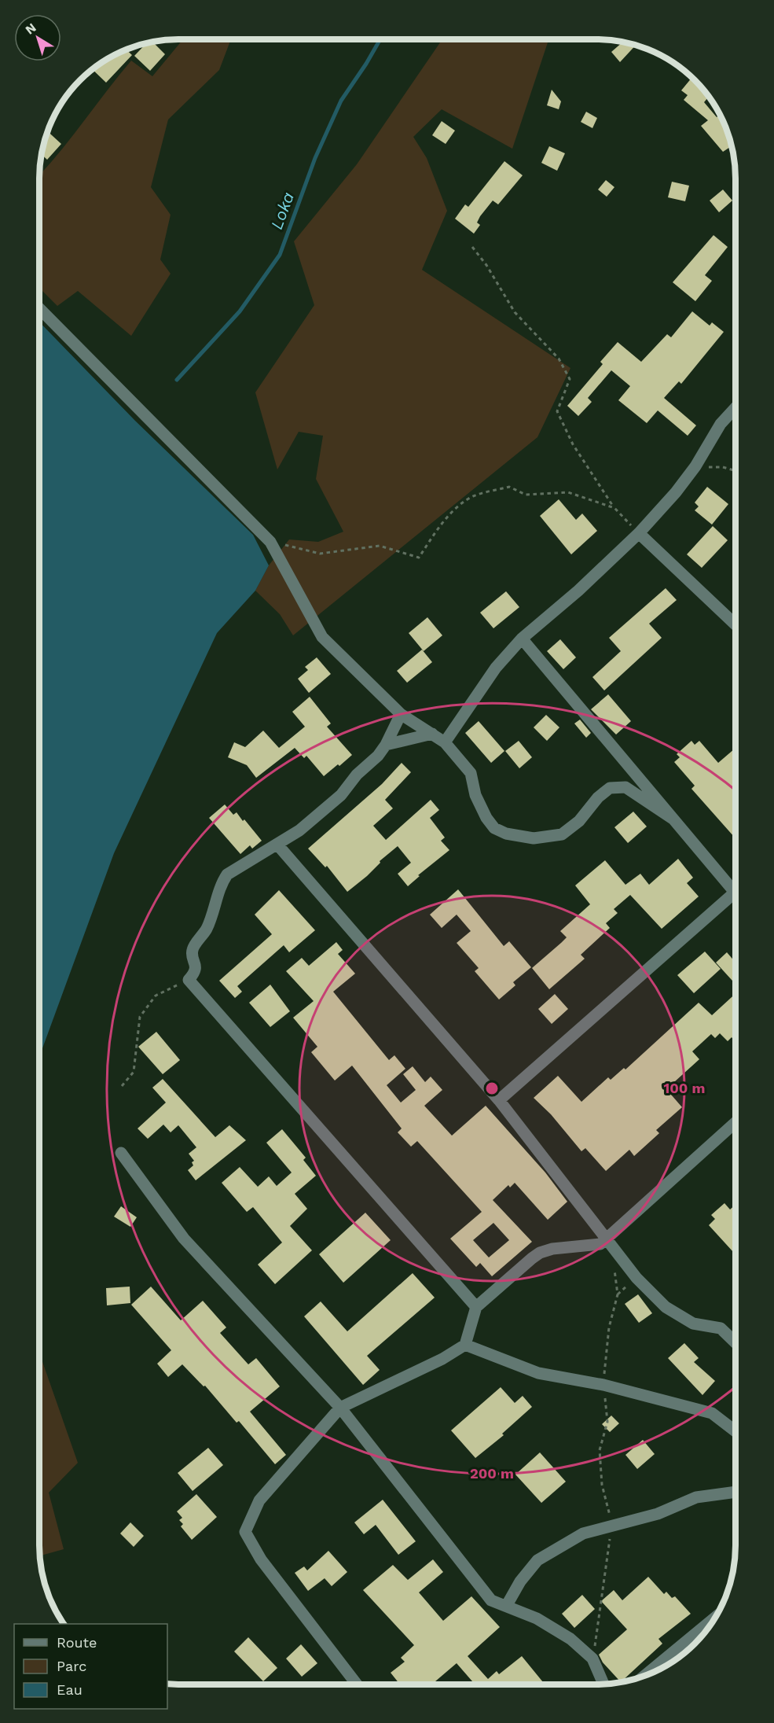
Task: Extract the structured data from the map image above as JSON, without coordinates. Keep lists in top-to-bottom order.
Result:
{
  "water": ["Loka"],
  "legend": ["Route", "Parc", "Eau"],
  "north": "top left",
  "rings": ["100 m", "200 m"]
}
